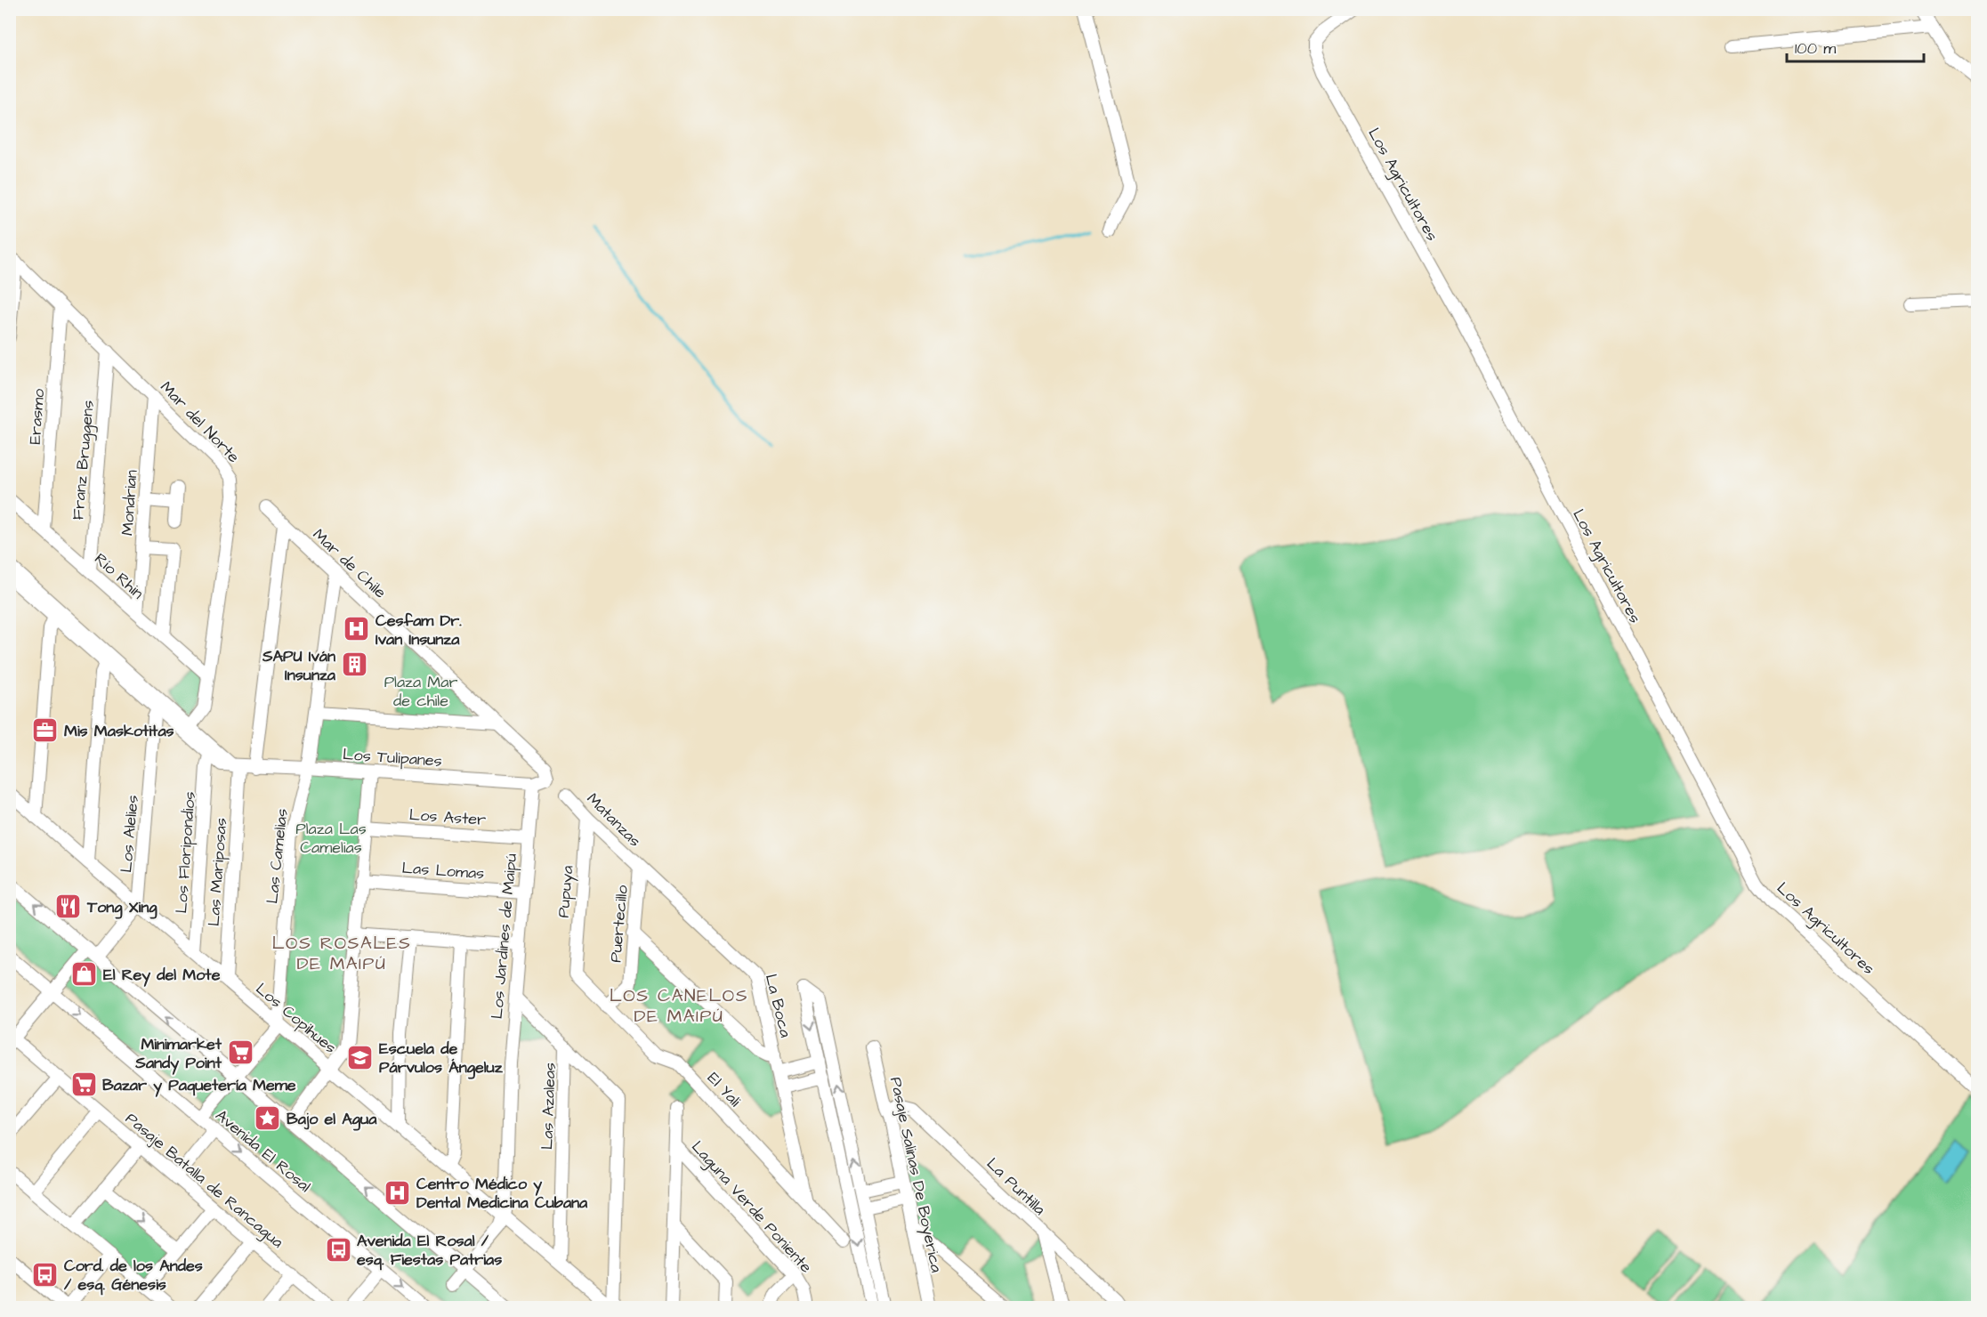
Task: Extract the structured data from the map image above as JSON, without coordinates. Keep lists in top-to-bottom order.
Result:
{
  "streets": {
    "street": [
      "Los Agricultores",
      "Erasmo",
      "Mar del Norte",
      "Franz Bruggens",
      "Mondrian",
      "Mar de Chile",
      "Río Rhin",
      "Los Tulipanes",
      "Los Aster",
      "Matanzas",
      "Los Alelies",
      "Los Floripondios",
      "Las Camelias",
      "Las Lomas",
      "Las Mariposas",
      "Pupuya",
      "Puertecillo",
      "Los Jardines de Maipú",
      "La Boca",
      "Los Copihues",
      "El Yali",
      "Las Azaleas",
      "Avenida El Rosal",
      "Pasaje Salinas De Boyerica",
      "Pasaje Batalla de Rancagua",
      "La Puntilla",
      "Laguna Verde Poniente"
    ]
  },
  "crossings": [
    ["Erasmo", "Mar del Norte"],
    ["Erasmo", "Río Rhin"],
    ["Mar del Norte", "Franz Bruggens"],
    ["Mar del Norte", "Mondrian"],
    ["Mar del Norte", "Río Rhin"],
    ["Mar del Norte", "Los Tulipanes"],
    ["Franz Bruggens", "Río Rhin"],
    ["Mondrian", "Río Rhin"],
    ["Mar de Chile", "Los Tulipanes"],
    ["Mar de Chile", "Las Camelias"],
    ["Los Tulipanes", "Los Alelies"],
    ["Los Tulipanes", "Los Floripondios"],
    ["Los Tulipanes", "Las Camelias"],
    ["Los Tulipanes", "Las Mariposas"],
    ["Los Tulipanes", "Los Jardines de Maipú"],
    ["Los Aster", "Los Jardines de Maipú"],
    ["Matanzas", "Pupuya"],
    ["Matanzas", "Puertecillo"],
    ["Matanzas", "La Boca"],
    ["Los Alelies", "Los Copihues"],
    ["Los Floripondios", "Los Copihues"],
    ["Las Camelias", "Los Copihues"],
    ["Las Lomas", "Los Jardines de Maipú"],
    ["Las Mariposas", "Los Copihues"],
    ["Pupuya", "El Yali"],
    ["Puertecillo", "La Boca"],
    ["Puertecillo", "El Yali"],
    ["Los Jardines de Maipú", "Los Copihues"],
    ["La Boca", "El Yali"],
    ["Los Copihues", "Las Azaleas"],
    ["Pasaje Salinas De Boyerica", "La Puntilla"]
  ],
  "districts": ["LOS ROSALES DE MAIPÚ", "LOS CANELOS DE MAIPÚ"],
  "parks": ["Plaza Mar de chile", "Plaza Las Camelias"],
  "places": {
    "hospital": ["Cesfam Dr. Ivan Insunza", "Centro Médico y Dental Medicina Cubana"],
    "building": ["SAPU Iván Insunza"],
    "office": ["Mis Maskotitas"],
    "restaurant": ["Tong Xing"],
    "shop": ["El Rey del Mote"],
    "supermarket": ["Minimarket Sandy Point", "Bazar y Paquetería Meme"],
    "school or university": ["Escuela de Párvulos Ángeluz"],
    "place": ["Bajo el Agua"],
    "bus stop": ["Avenida El Rosal / esq. Fiestas Patrias", "Cord. de los Andes / esq. Génesis"]
  },
  "scale_bar": "100 m"
}
